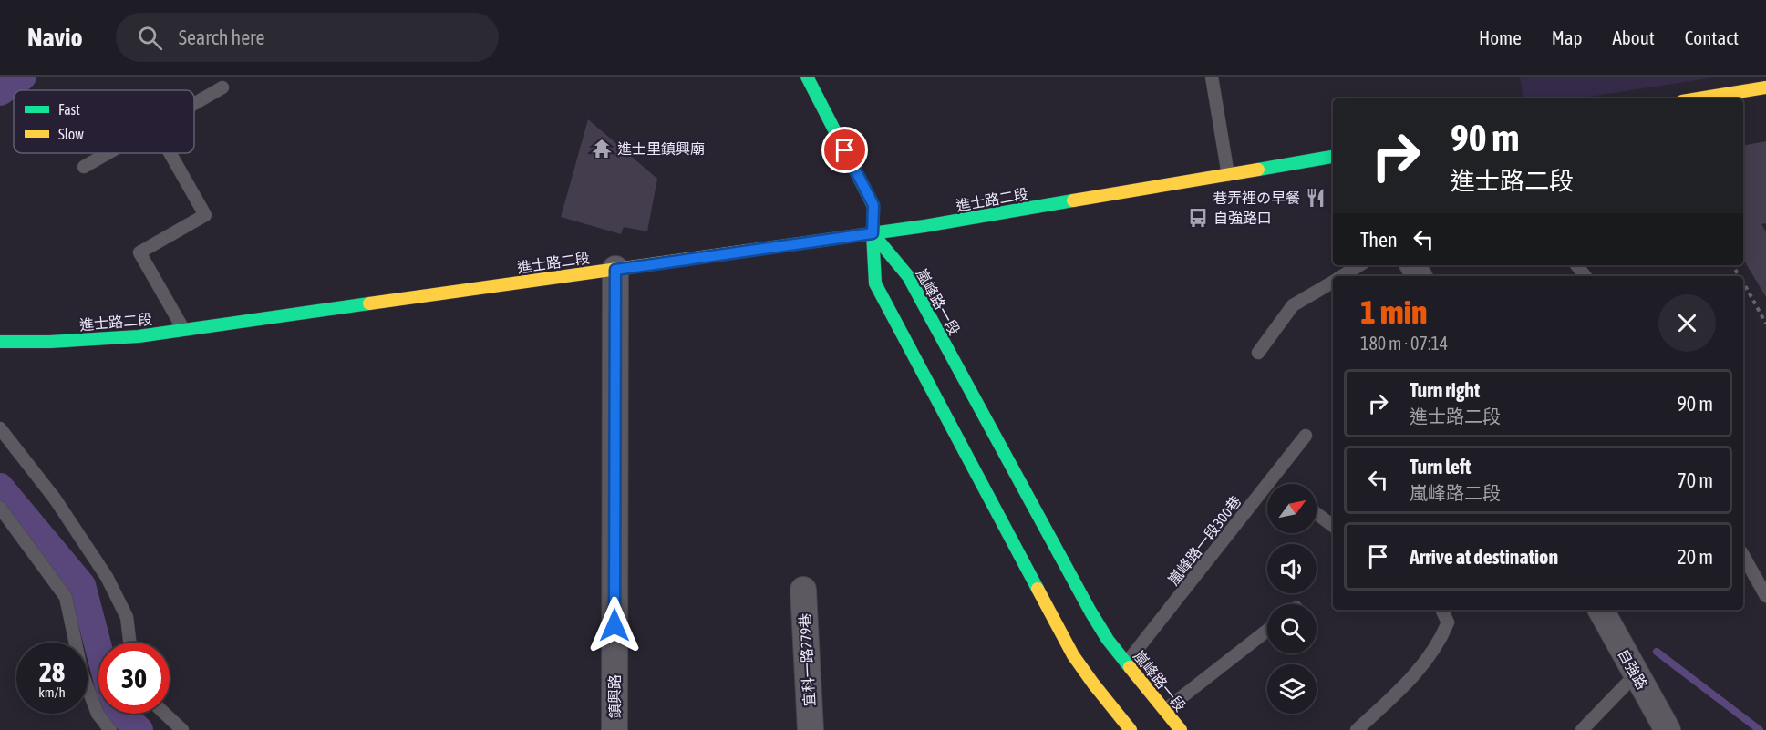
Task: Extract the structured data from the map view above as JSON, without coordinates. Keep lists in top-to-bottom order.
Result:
{
  "streets": {
    "street": [
      "進士路二段",
      "嵐峰路一段",
      "宜科一路279巷",
      "自強路",
      "鎮興路"
    ],
    "lane": ["嵐峰路一段300巷"]
  },
  "crossings": [
    ["進士路二段", "嵐峰路一段"],
    ["進士路二段", "鎮興路"],
    ["嵐峰路一段", "嵐峰路一段300巷"]
  ],
  "places": {
    "temple": ["進士里鎮興廟"],
    "restaurant": ["巷弄裡の早餐"],
    "bus stop": ["自強路口"]
  },
  "legend": ["Fast", "Slow"],
  "north": "top right",
  "page": {
    "header": "Navio",
    "search": "Search here",
    "nav": [
      "Home",
      "Map",
      "About",
      "Contact"
    ],
    "turn": ["90 m", "進士路二段"],
    "then": "Then",
    "heading": ["1 min", "180 m · 07:14"],
    "list": [
      {
        "name": "Turn right",
        "note": "進士路二段",
        "value": "90 m"
      },
      {
        "name": "Turn left",
        "note": "嵐峰路二段",
        "value": "70 m"
      },
      {
        "name": "Arrive at destination",
        "value": "20 m"
      }
    ],
    "speed": "28 km/h",
    "limit": "30"
  }
}
